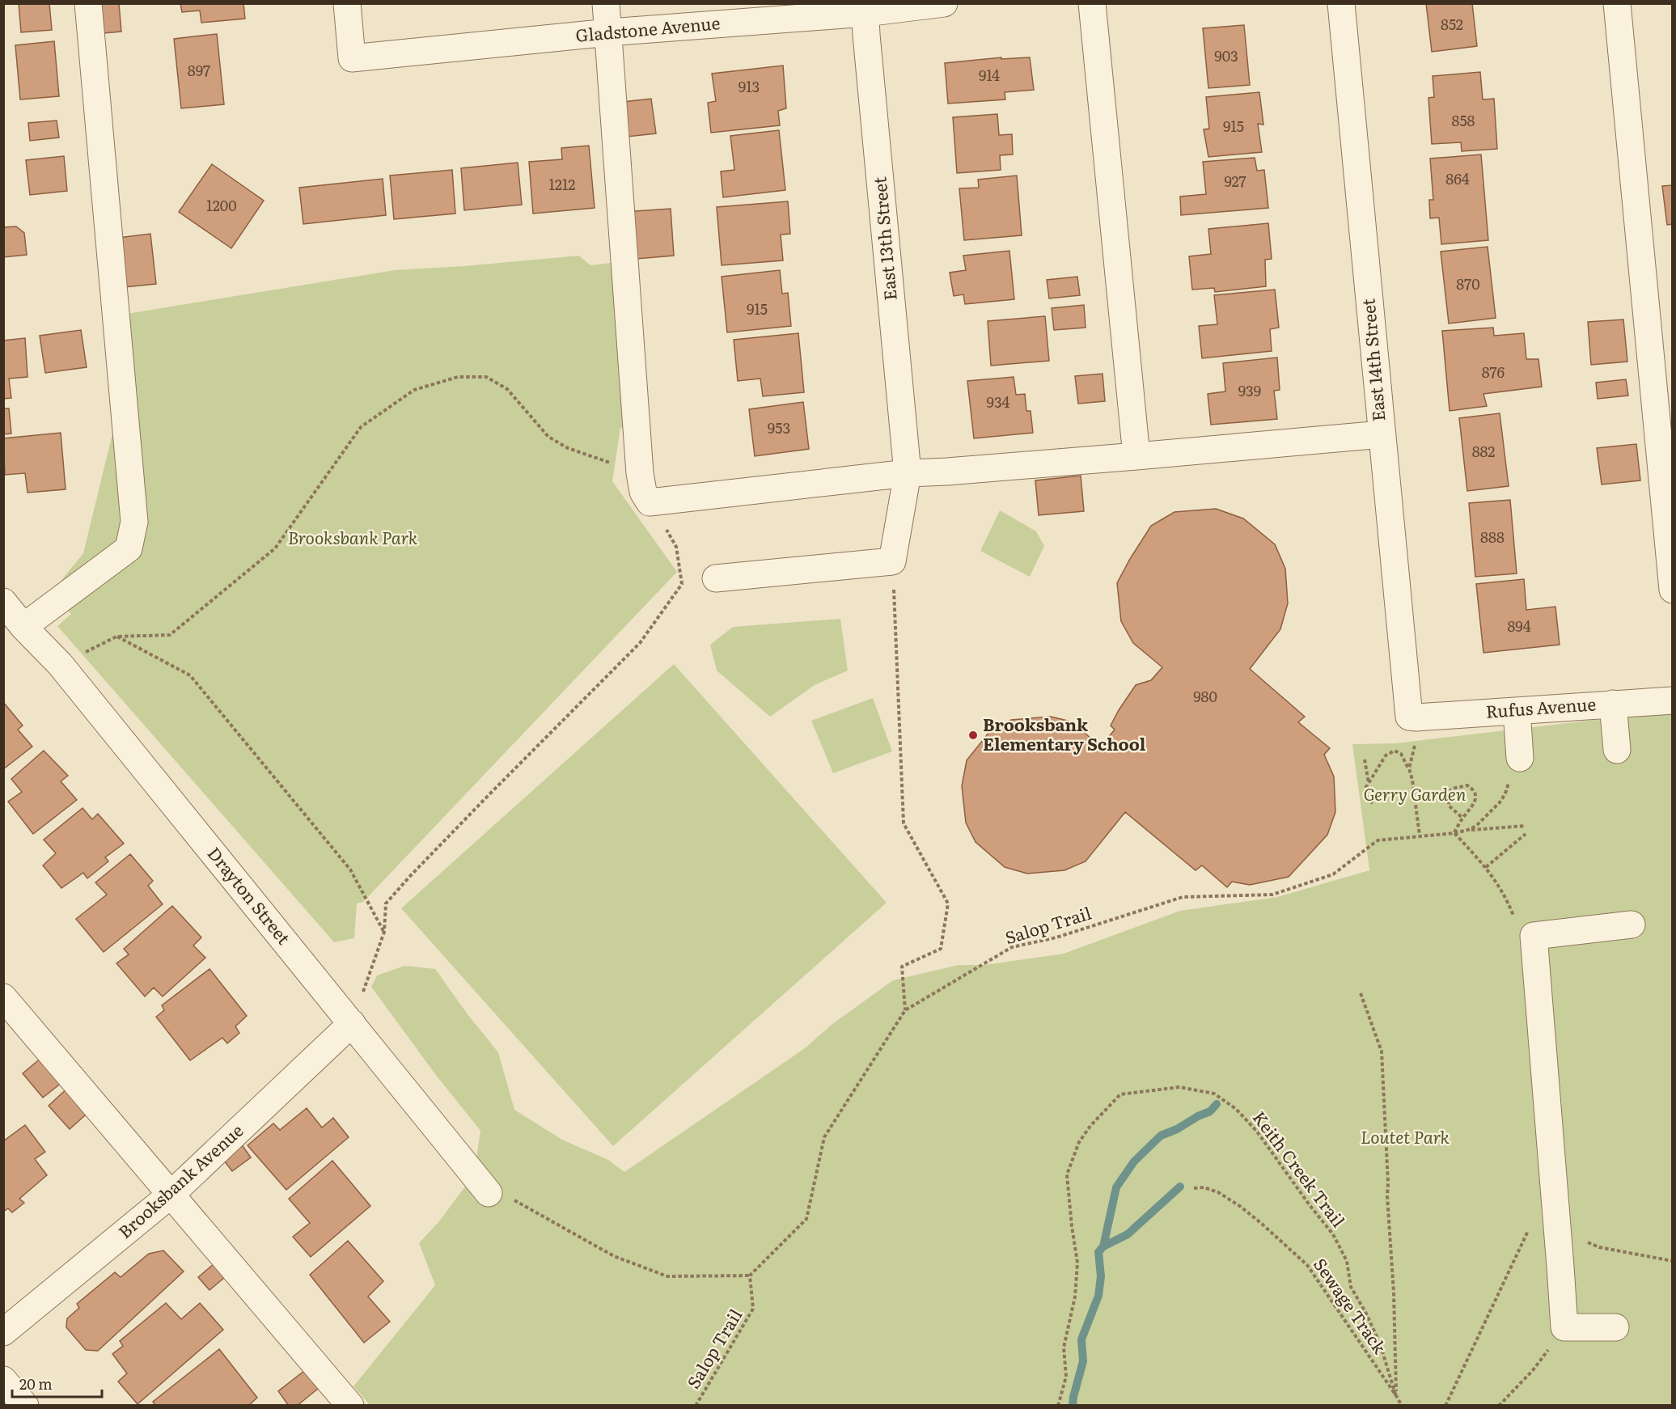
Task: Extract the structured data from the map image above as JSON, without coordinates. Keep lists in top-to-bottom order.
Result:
{
  "streets": {
    "street": [
      "Gladstone Avenue",
      "East 13th Street",
      "East 14th Street",
      "Rufus Avenue",
      "Drayton Street",
      "Brooksbank Avenue"
    ],
    "path": ["Salop Trail", "Keith Creek Trail", "Sewage Track"]
  },
  "crossings": [
    ["Gladstone Avenue", "East 13th Street"],
    ["East 14th Street", "Rufus Avenue"],
    ["Drayton Street", "Brooksbank Avenue"],
    ["Keith Creek Trail", "Sewage Track"]
  ],
  "parks": ["Brooksbank Park", "Gerry Garden", "Loutet Park"],
  "places": ["Brooksbank Elementary School"],
  "house_numbers": [
    "852",
    "903",
    "897",
    "914",
    "913",
    "858",
    "915",
    "864",
    "927",
    "1212",
    "1200",
    "870",
    "915",
    "876",
    "939",
    "934",
    "953",
    "882",
    "888",
    "894",
    "980"
  ],
  "scale_bar": "20 m"
}
